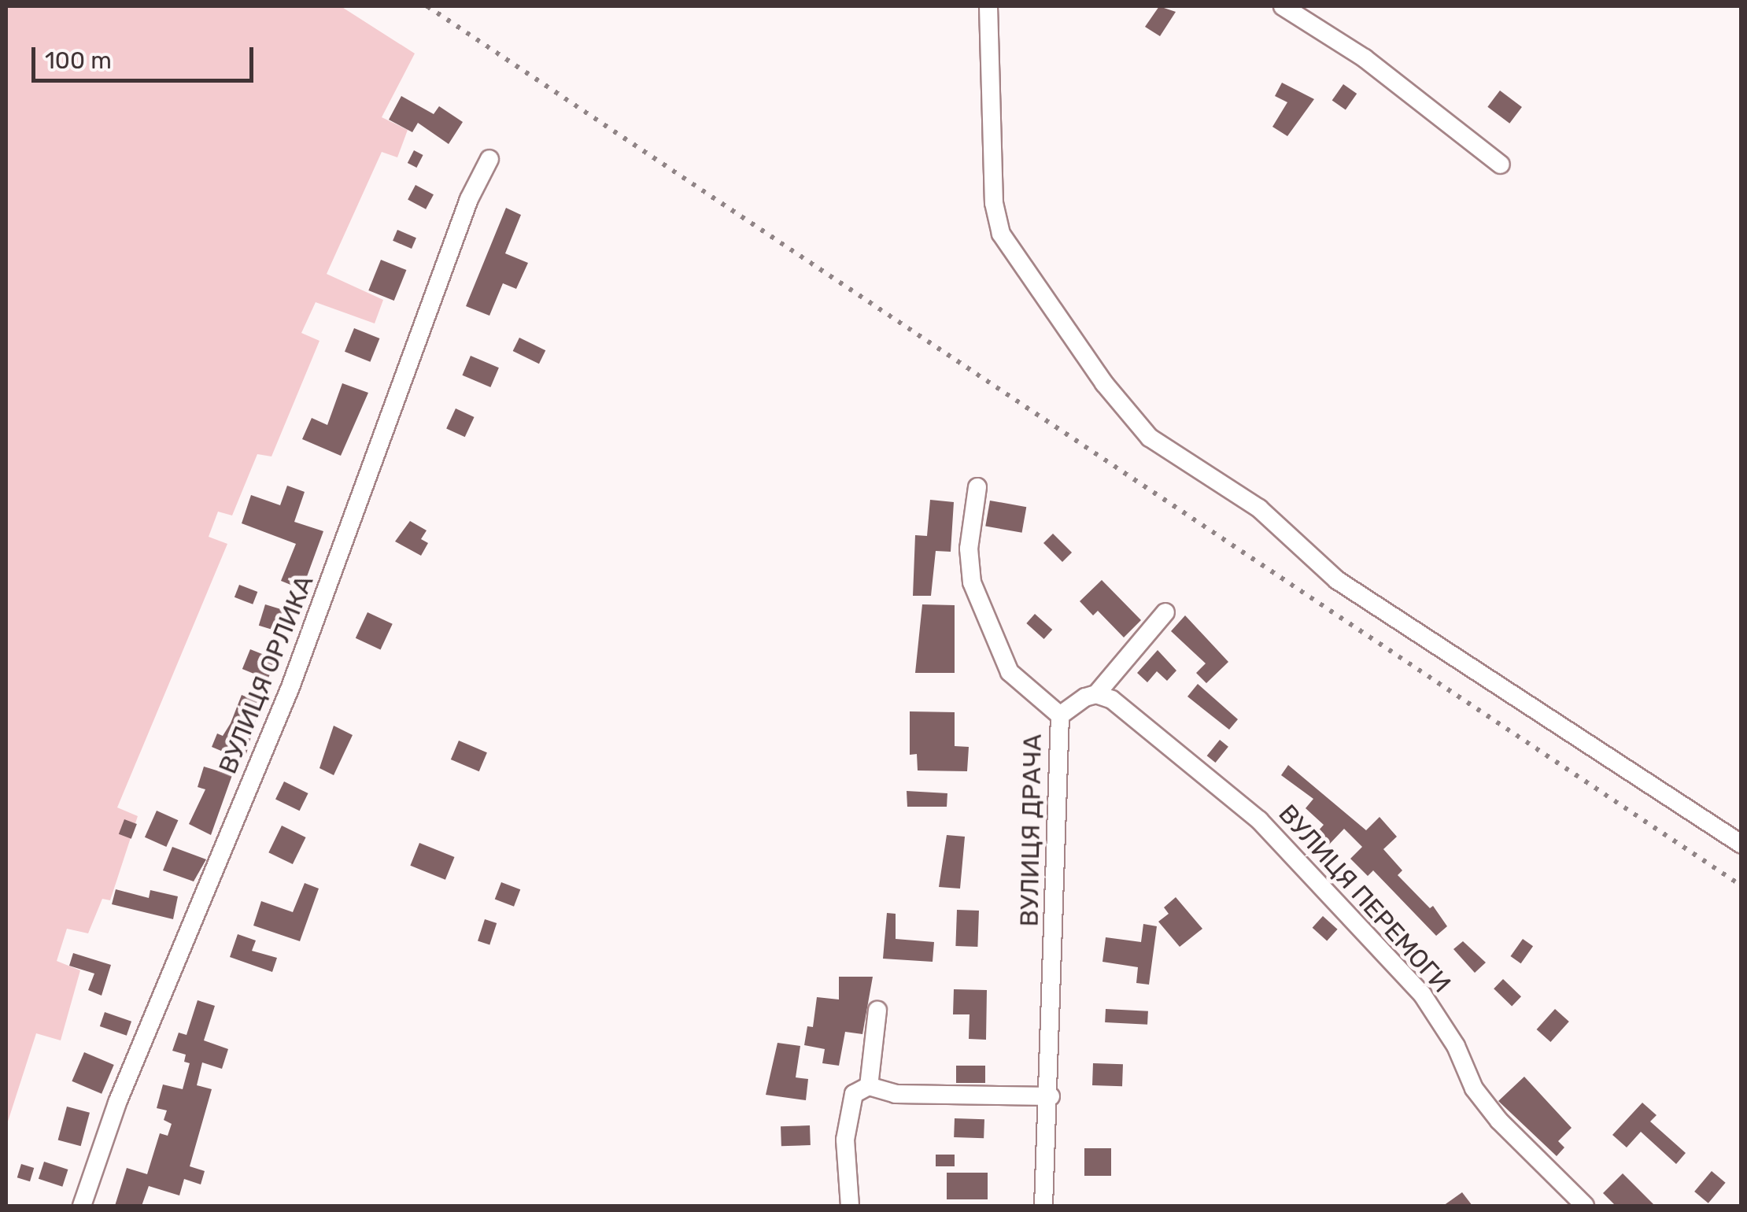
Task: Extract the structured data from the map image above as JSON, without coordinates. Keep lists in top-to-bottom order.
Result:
{
  "streets": {
    "street": ["ВУЛИЦЯ ОРЛИКА", "ВУЛИЦЯ ДРАЧА", "ВУЛИЦЯ ПЕРЕМОГИ"]
  },
  "scale_bar": "100 m"
}
